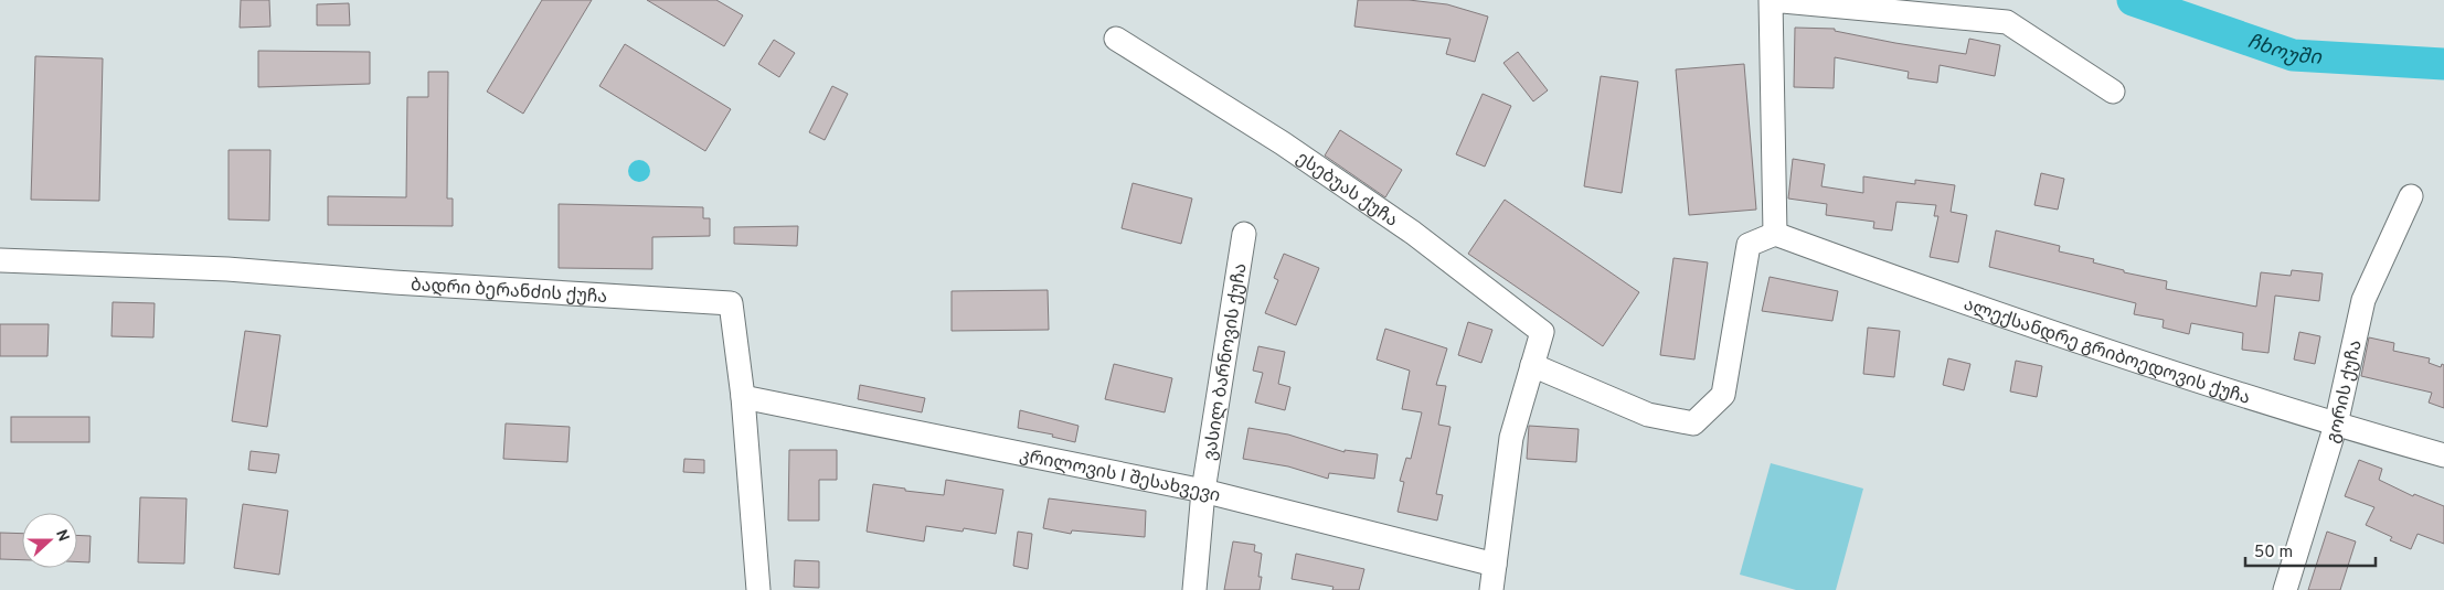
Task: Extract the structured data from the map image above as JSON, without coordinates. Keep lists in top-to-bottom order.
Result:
{
  "streets": {
    "street": [
      "ესებუას ქუჩა",
      "ბადრი ბერანძის ქუჩა",
      "ალექსანდრე გრიბოედოვის ქუჩა",
      "ვასილ ბარნოვის ქუჩა",
      "გორის ქუჩა",
      "კრილოვის I შესახვევი"
    ]
  },
  "crossings": [
    ["ესებუას ქუჩა", "კრილოვის I შესახვევი"],
    ["ბადრი ბერანძის ქუჩა", "კრილოვის I შესახვევი"],
    ["ალექსანდრე გრიბოედოვის ქუჩა", "გორის ქუჩა"],
    ["ვასილ ბარნოვის ქუჩა", "კრილოვის I შესახვევი"]
  ],
  "water": ["ჩხოუში"],
  "scale_bar": "50 m",
  "north": "right"
}
